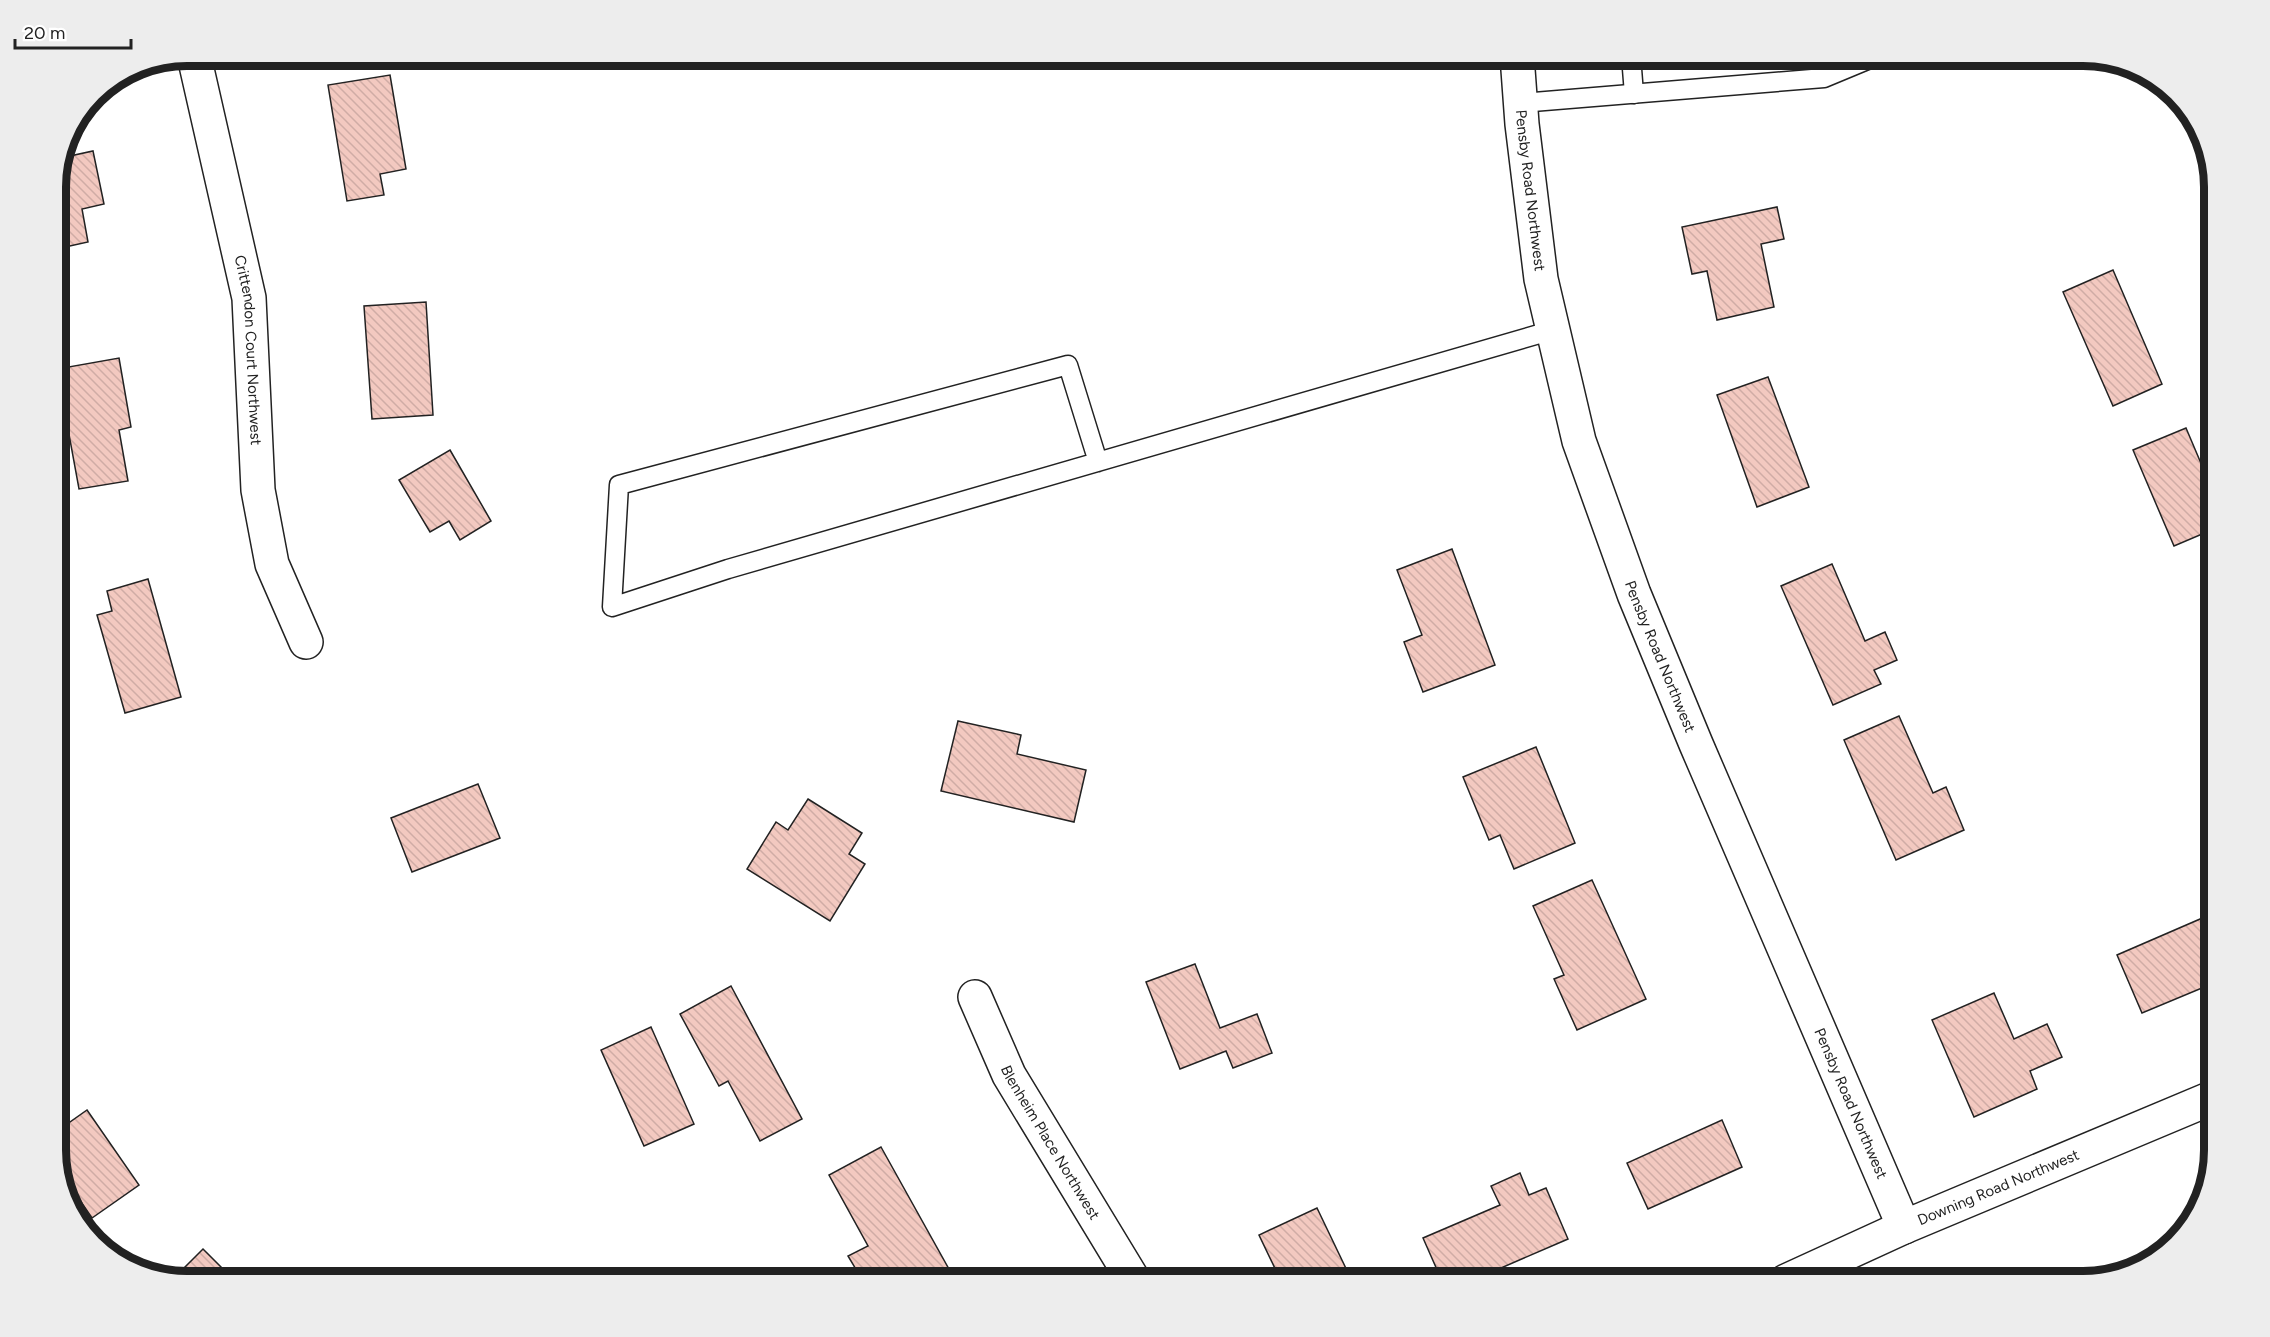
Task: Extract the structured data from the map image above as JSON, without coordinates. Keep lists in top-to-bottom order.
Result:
{
  "streets": {
    "street": [
      "Pensby Road Northwest",
      "Crittendon Court Northwest",
      "Blenheim Place Northwest",
      "Downing Road Northwest"
    ]
  },
  "crossings": [
    ["Pensby Road Northwest", "Downing Road Northwest"]
  ],
  "scale_bar": "20 m"
}
